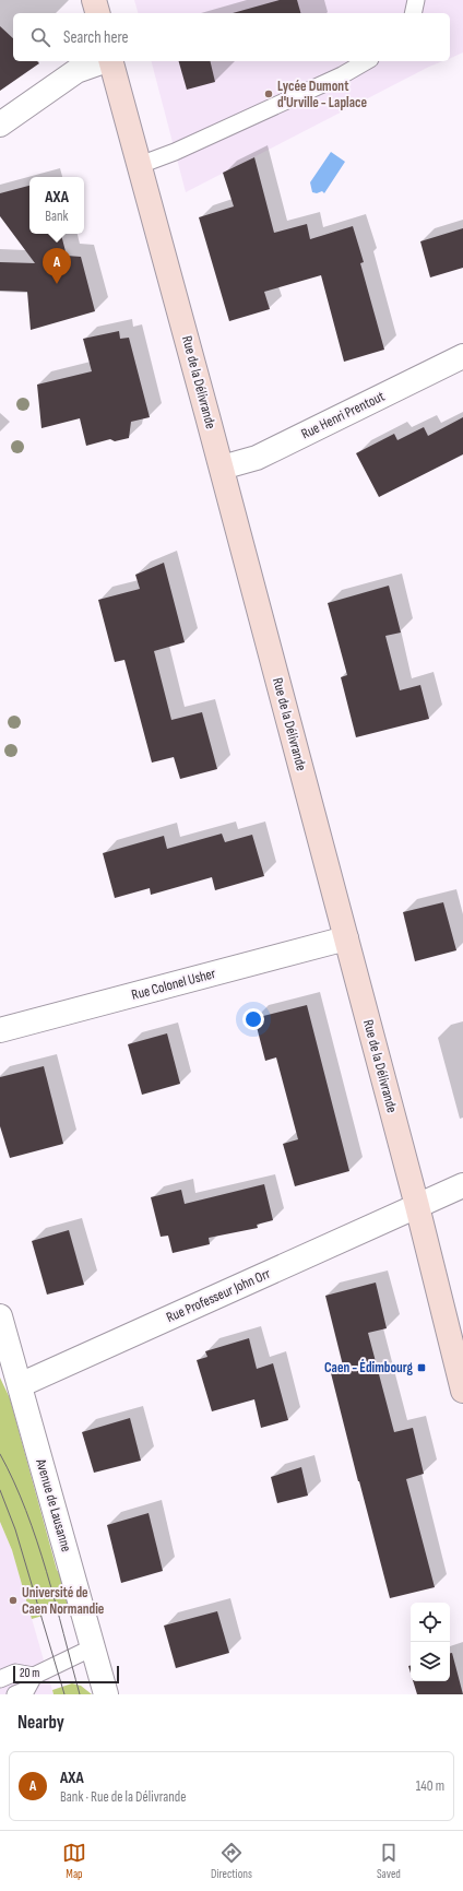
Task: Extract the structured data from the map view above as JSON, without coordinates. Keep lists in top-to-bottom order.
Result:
{
  "streets": {
    "main road": ["Rue de la Délivrande"],
    "street": [
      "Rue Henri Prentout",
      "Rue Colonel Usher",
      "Rue Professeur John Orr",
      "Avenue de Lausanne"
    ]
  },
  "crossings": [
    ["Rue de la Délivrande", "Rue Henri Prentout"],
    ["Rue de la Délivrande", "Rue Colonel Usher"],
    ["Rue de la Délivrande", "Rue Professeur John Orr"],
    ["Rue Professeur John Orr", "Avenue de Lausanne"]
  ],
  "places": {
    "other": ["Lycée Dumont d'Urville - Laplace", "Université de Caen Normandie"],
    "transit": ["Caen - Édimbourg"]
  },
  "scale_bar": "20 m",
  "page": {
    "search": "Search here",
    "popup": ["AXA", "Bank"],
    "pins": "A",
    "scale": "20 m",
    "heading": "Nearby",
    "list": [
      {
        "mark": "A",
        "name": "AXA",
        "note": "Bank · Rue de la Délivrande",
        "value": "140 m"
      }
    ],
    "nav": ["Map", "Directions", "Saved"]
  }
}
